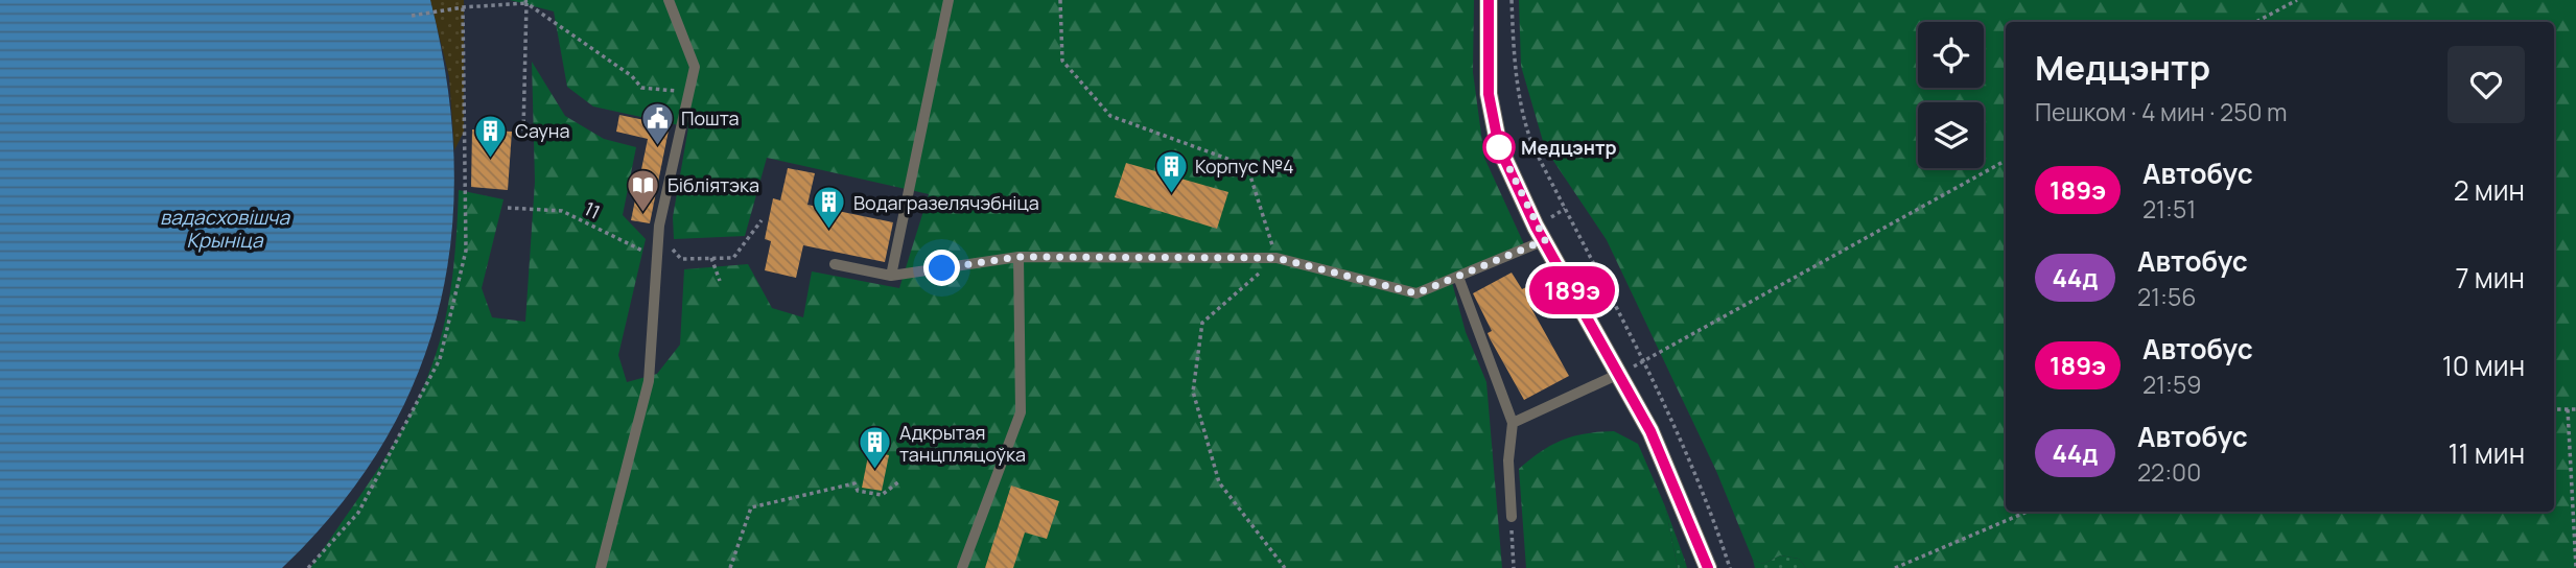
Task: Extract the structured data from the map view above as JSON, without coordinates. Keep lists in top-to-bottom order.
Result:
{
  "streets": {
    "path": ["11"]
  },
  "water": ["вадасховішча Крыніца"],
  "places": {
    "public building": ["Пошта"],
    "other": ["Медцэнтр"],
    "building": [
      "Сауна",
      "Корпус №4",
      "Водагразелячэбніца",
      "Адкрытая танцпляцоўка"
    ],
    "library": ["Бібліятэка"]
  },
  "lines": ["bus line 189э"],
  "page": {
    "on_map": "189э",
    "heading": ["Медцэнтр", "Пешком · 4 мин · 250 m"],
    "list": [
      {
        "mark": "189э",
        "name": "Автобус",
        "note": "21:51",
        "value": "2 мин"
      },
      {
        "mark": "44д",
        "name": "Автобус",
        "note": "21:56",
        "value": "7 мин"
      },
      {
        "mark": "189э",
        "name": "Автобус",
        "note": "21:59",
        "value": "10 мин"
      },
      {
        "mark": "44д",
        "name": "Автобус",
        "note": "22:00",
        "value": "11 мин"
      }
    ]
  }
}
